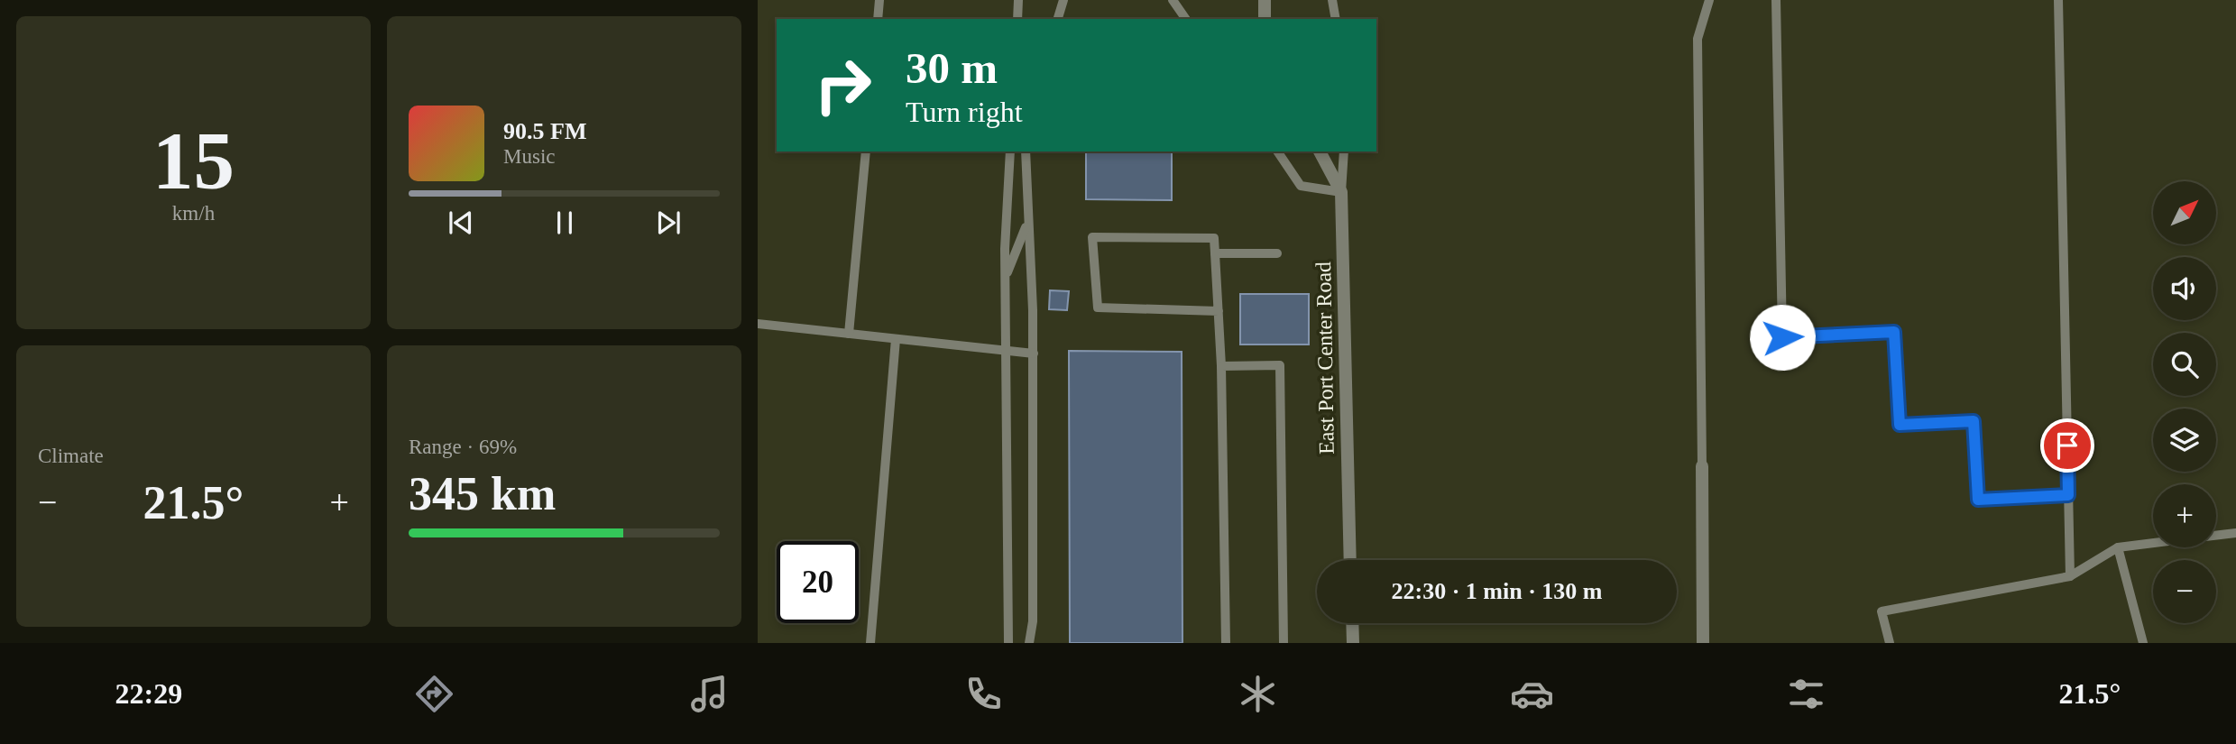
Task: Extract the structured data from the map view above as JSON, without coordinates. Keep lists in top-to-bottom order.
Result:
{
  "streets": {
    "street": ["East Port Center Road"]
  },
  "north": "top right",
  "page": {
    "tile": [
      ["15", "km/h"],
      "Climate",
      ["Range · 69%", "345 km"]
    ],
    "turn": ["30 m", "Turn right"],
    "song": ["90.5 FM", "Music"],
    "map_buttons": ["+", "−"],
    "heat": ["−", "21.5°", "+"],
    "limit": "20",
    "trip": "22:30 · 1 min · 130 m",
    "tabs": ["22:29", "21.5°"]
  }
}
